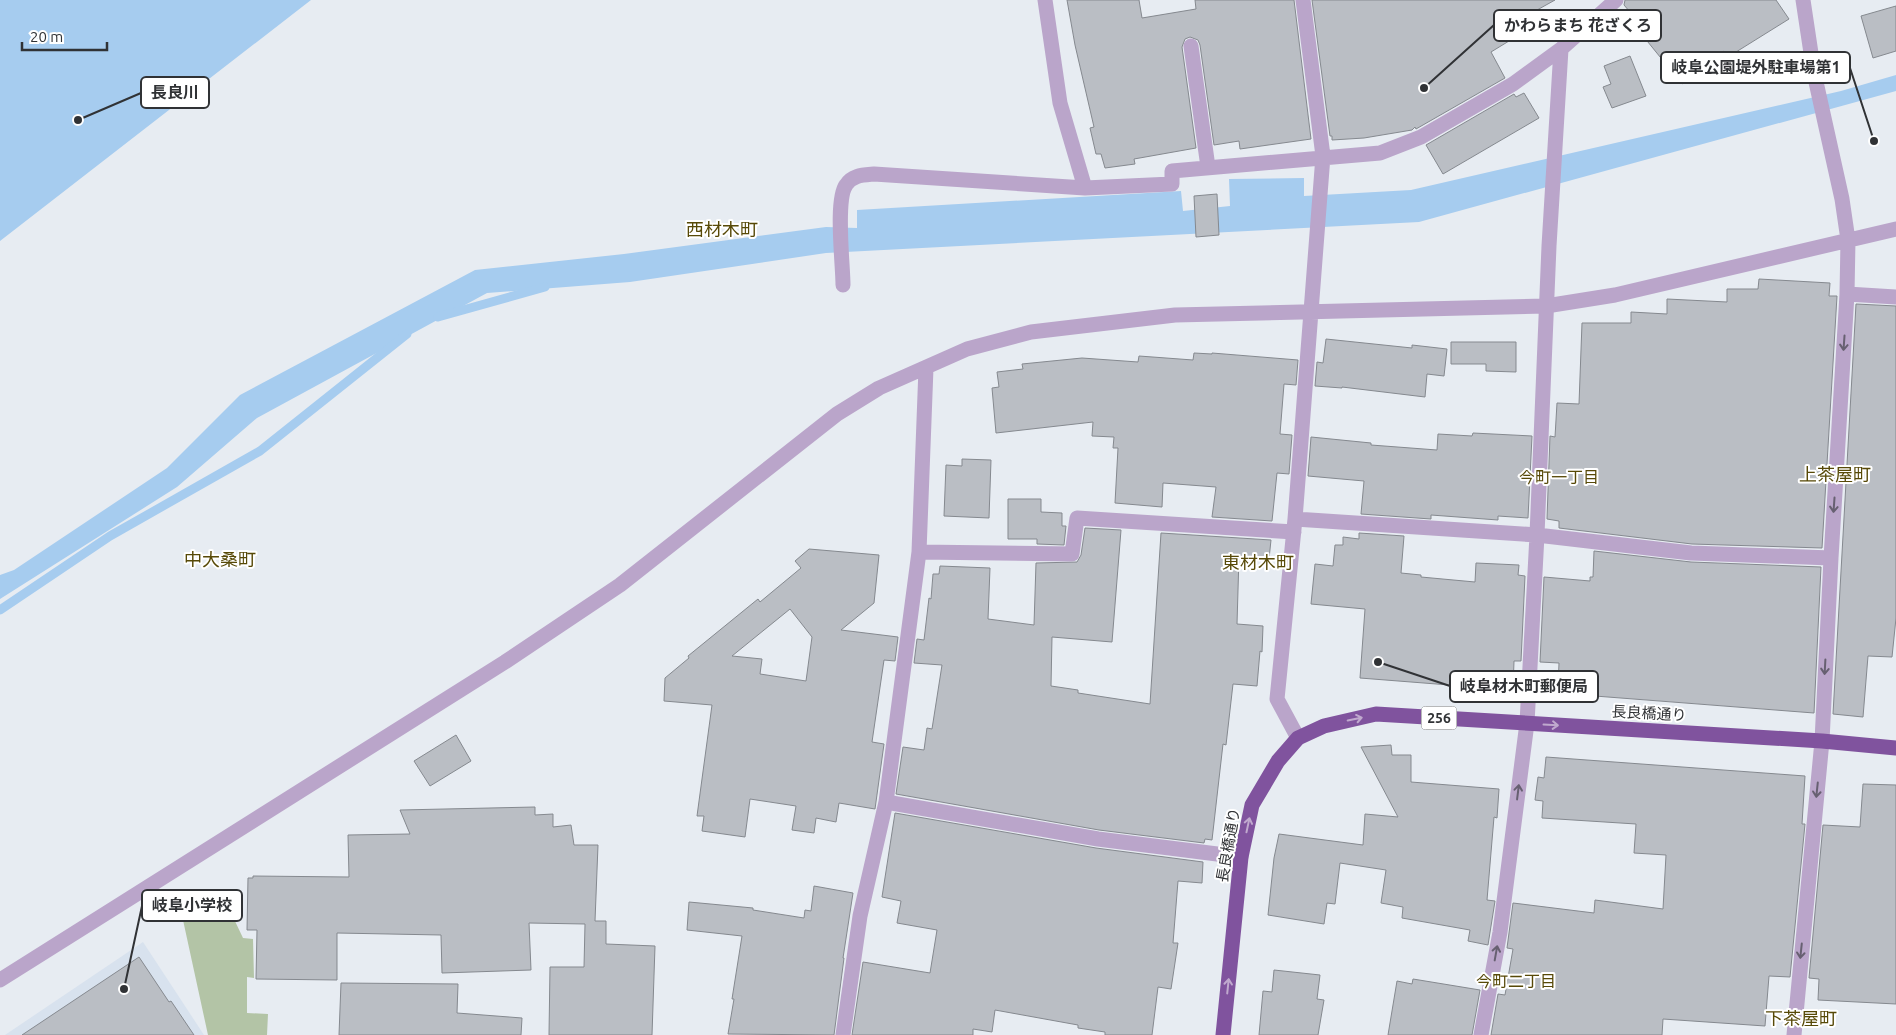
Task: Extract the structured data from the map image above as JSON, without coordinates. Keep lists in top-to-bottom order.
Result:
{
  "streets": {
    "highway": ["長良橋通り", "256"]
  },
  "districts": [
    "西材木町",
    "上茶屋町",
    "今町一丁目",
    "中大桑町",
    "東材木町",
    "今町二丁目",
    "下茶屋町"
  ],
  "places": [
    "かわらまち 花ざくろ",
    "長良川",
    "岐阜公園堤外駐車場第1",
    "岐阜材木町郵便局",
    "岐阜小学校"
  ],
  "scale_bar": "20 m"
}
